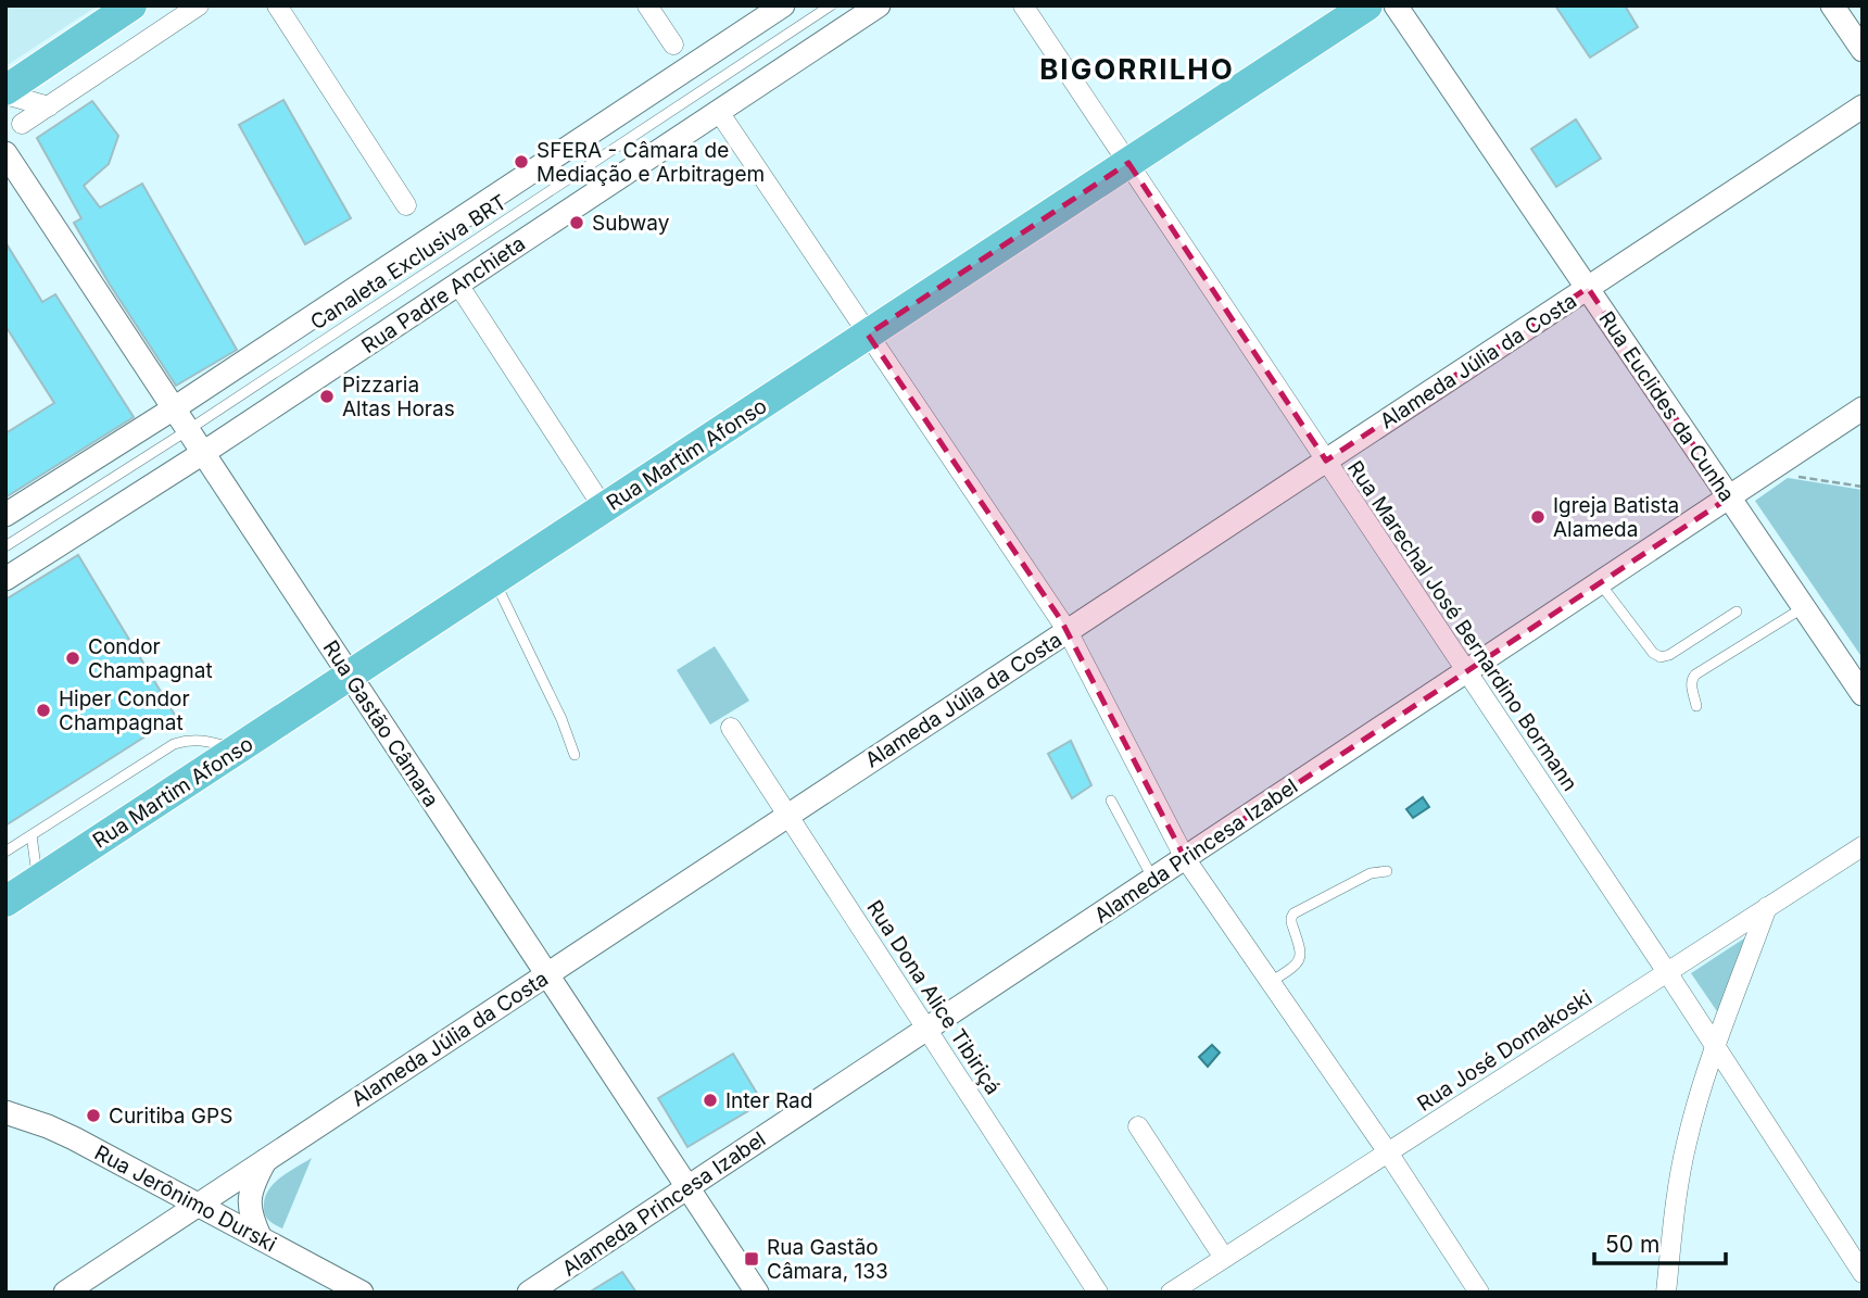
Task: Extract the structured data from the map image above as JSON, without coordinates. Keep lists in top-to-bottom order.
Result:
{
  "streets": {
    "main road": ["Rua Martim Afonso"],
    "street": [
      "Rua Padre Anchieta",
      "Alameda Júlia da Costa",
      "Rua Euclides da Cunha",
      "Rua Marechal José Bernardino Bormann",
      "Rua Gastão Câmara",
      "Alameda Princesa Izabel",
      "Rua Dona Alice Tibiriçá",
      "Rua José Domakoski",
      "Rua Jerônimo Durski"
    ],
    "lane": ["Canaleta Exclusiva BRT"]
  },
  "crossings": [
    ["Canaleta Exclusiva BRT", "Rua Gastão Câmara"],
    ["Rua Padre Anchieta", "Rua Gastão Câmara"],
    ["Alameda Júlia da Costa", "Rua Euclides da Cunha"],
    ["Alameda Júlia da Costa", "Rua Marechal José Bernardino Bormann"],
    ["Alameda Júlia da Costa", "Rua Gastão Câmara"],
    ["Alameda Júlia da Costa", "Rua Dona Alice Tibiriçá"],
    ["Alameda Júlia da Costa", "Rua Jerônimo Durski"],
    ["Rua Euclides da Cunha", "Alameda Princesa Izabel"],
    ["Rua Martim Afonso", "Rua Marechal José Bernardino Bormann"],
    ["Rua Martim Afonso", "Rua Gastão Câmara"],
    ["Rua Marechal José Bernardino Bormann", "Alameda Princesa Izabel"],
    ["Rua Marechal José Bernardino Bormann", "Rua José Domakoski"],
    ["Rua Gastão Câmara", "Alameda Princesa Izabel"],
    ["Alameda Princesa Izabel", "Rua Dona Alice Tibiriçá"]
  ],
  "districts": ["BIGORRILHO"],
  "places": {
    "other": [
      "SFERA - Câmara de Mediação e Arbitragem",
      "Subway",
      "Pizzaria Altas Horas",
      "Igreja Batista Alameda",
      "Condor Champagnat",
      "Hiper Condor Champagnat",
      "Inter Rad",
      "Curitiba GPS"
    ],
    "transit": ["Rua Gastão Câmara, 133"]
  },
  "scale_bar": "50 m"
}
